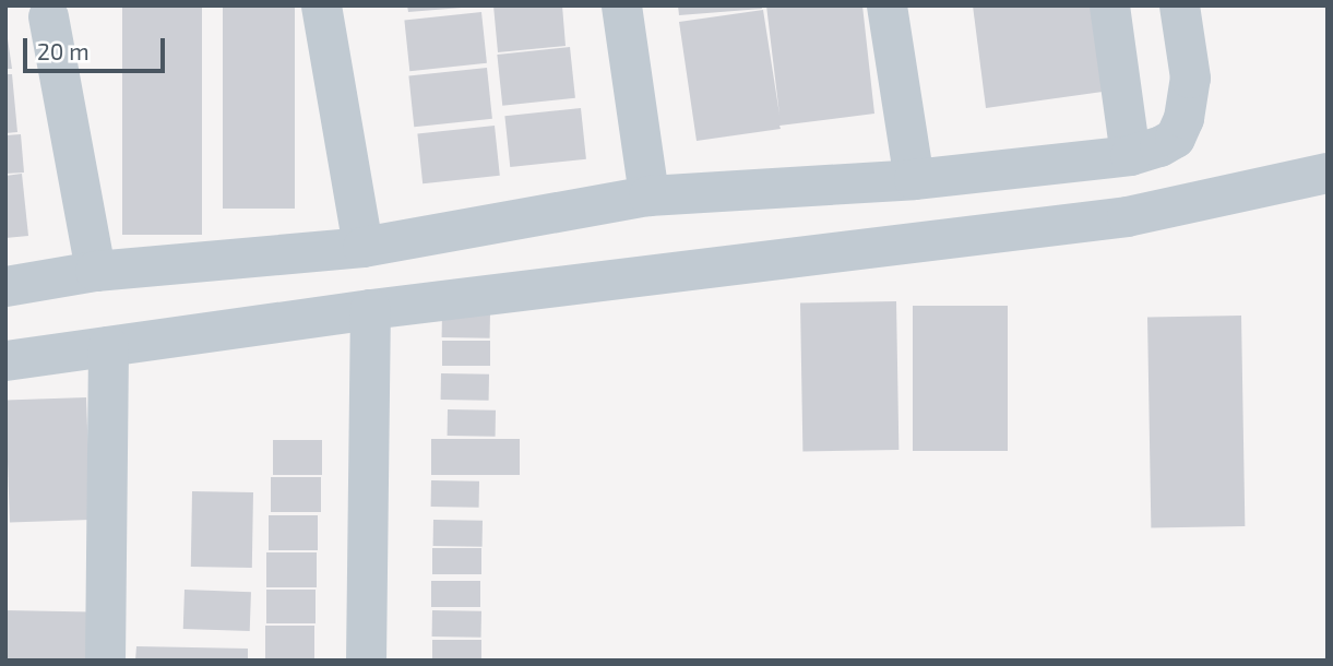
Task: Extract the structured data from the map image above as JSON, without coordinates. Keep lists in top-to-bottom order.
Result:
{
  "scale_bar": "20 m"
}
